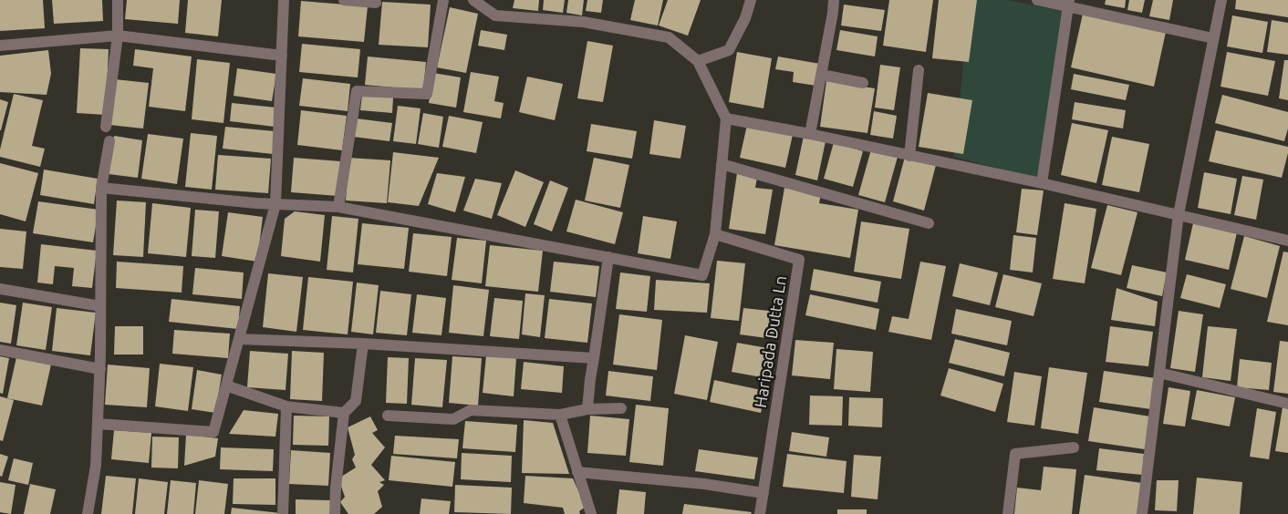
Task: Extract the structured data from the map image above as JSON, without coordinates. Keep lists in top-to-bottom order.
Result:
{
  "streets": {
    "street": ["Haripada Dutta Ln"]
  }
}
